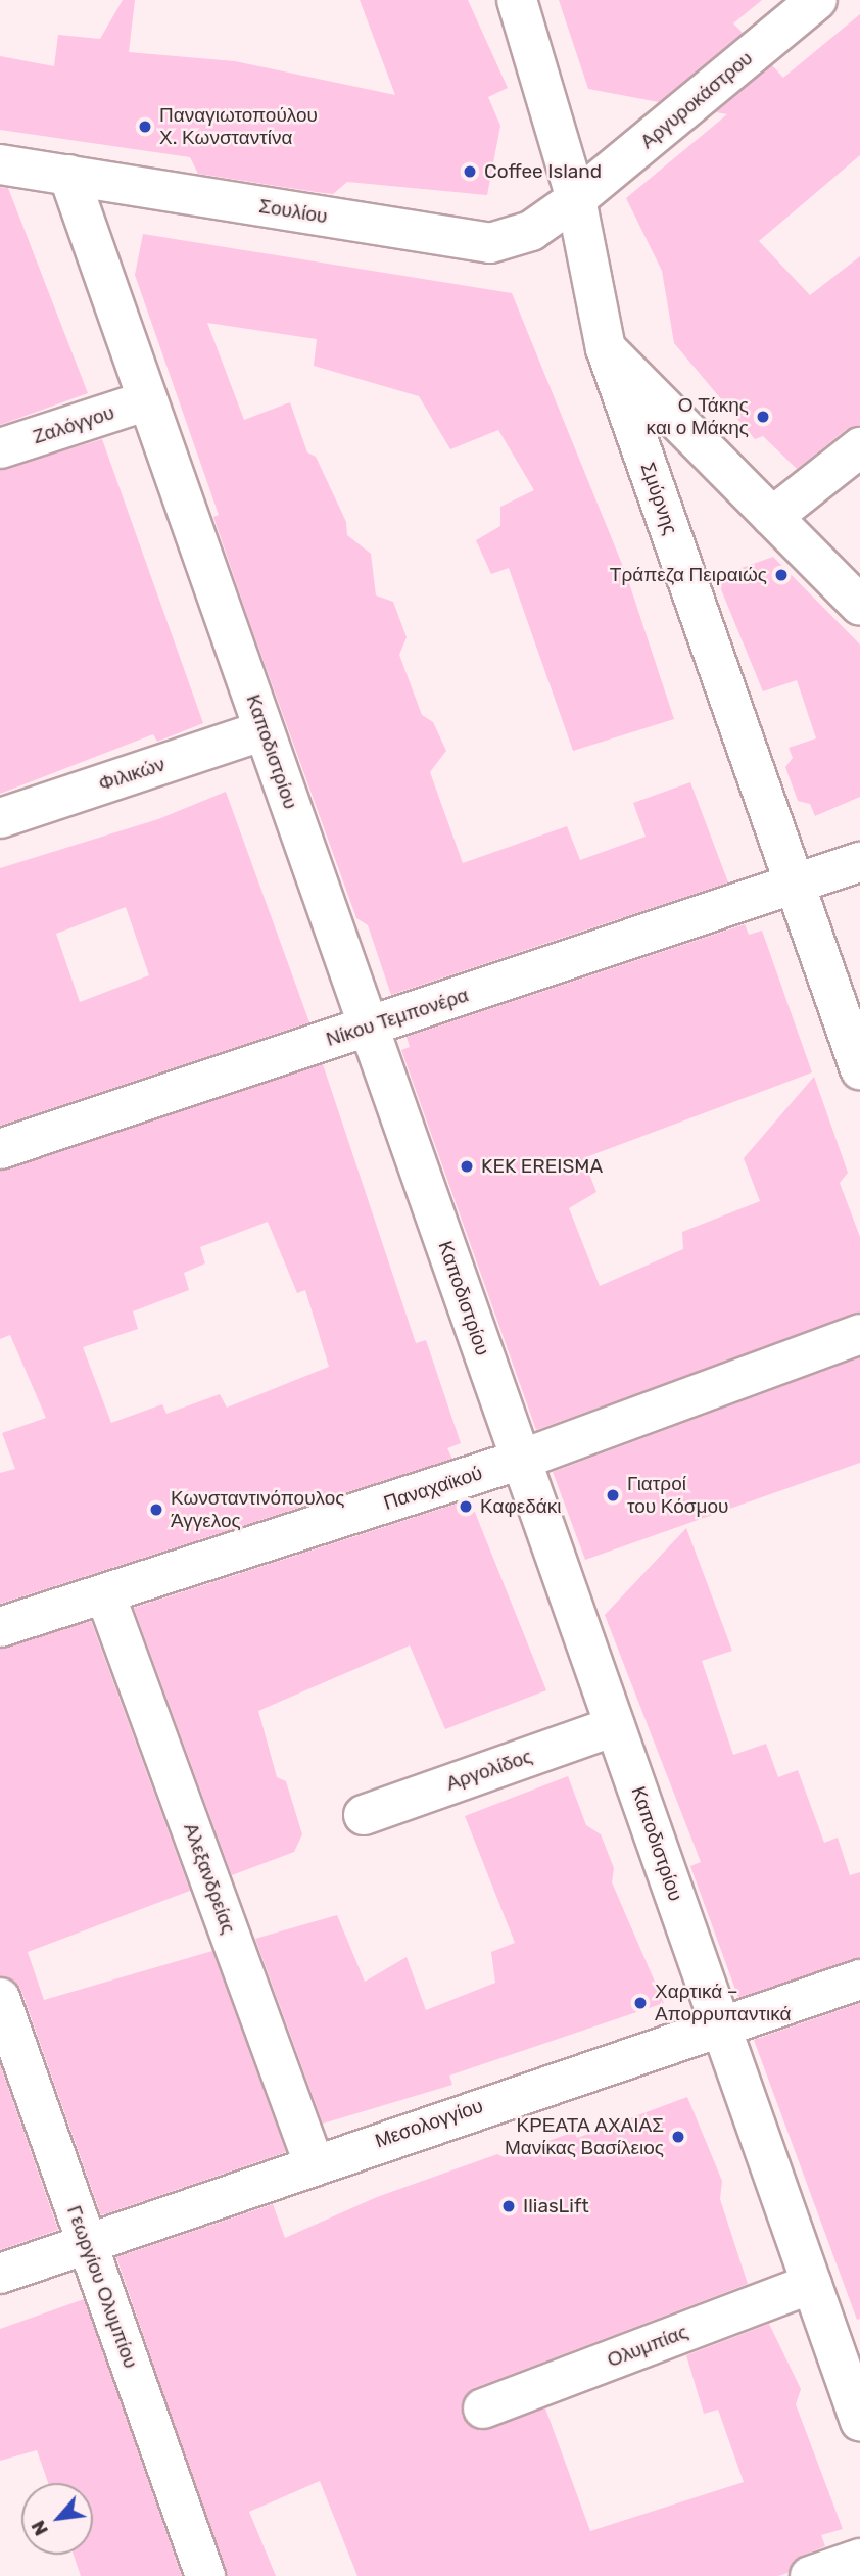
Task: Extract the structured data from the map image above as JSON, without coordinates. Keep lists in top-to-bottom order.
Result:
{
  "streets": {
    "street": [
      "Αργυροκάστρου",
      "Σουλίου",
      "Ζαλόγγου",
      "Σμύρνης",
      "Καποδιστρίου",
      "Φιλικών",
      "Νίκου Τεμπονέρα",
      "Παναχαϊκού",
      "Αργολίδος",
      "Αλεξανδρείας",
      "Μεσολογγίου",
      "Γεωργίου Ολυμπίου",
      "Ολυμπίας"
    ]
  },
  "crossings": [
    ["Αργυροκάστρου", "Σουλίου"],
    ["Αργυροκάστρου", "Σμύρνης"],
    ["Σουλίου", "Σμύρνης"],
    ["Σουλίου", "Καποδιστρίου"],
    ["Ζαλόγγου", "Καποδιστρίου"],
    ["Σμύρνης", "Νίκου Τεμπονέρα"],
    ["Καποδιστρίου", "Φιλικών"],
    ["Καποδιστρίου", "Νίκου Τεμπονέρα"],
    ["Καποδιστρίου", "Παναχαϊκού"],
    ["Καποδιστρίου", "Αργολίδος"],
    ["Καποδιστρίου", "Μεσολογγίου"],
    ["Καποδιστρίου", "Ολυμπίας"],
    ["Παναχαϊκού", "Αλεξανδρείας"],
    ["Αλεξανδρείας", "Μεσολογγίου"],
    ["Μεσολογγίου", "Γεωργίου Ολυμπίου"]
  ],
  "places": [
    "Παναγιωτοπούλου Χ. Κωνσταντίνα",
    "Coffee Island",
    "Ο Τάκης και ο Μάκης",
    "Τράπεζα Πειραιώς",
    "KEK EREISMA",
    "Γιατροί του Κόσμου",
    "Καφεδάκι",
    "Κωνσταντινόπουλος Άγγελος",
    "Χαρτικά – Απορρυπαντικά",
    "ΚΡΕΑΤΑ ΑΧΑΙΑΣ Μανίκας Βασίλειος",
    "IliasLift"
  ],
  "north": "bottom left"
}
